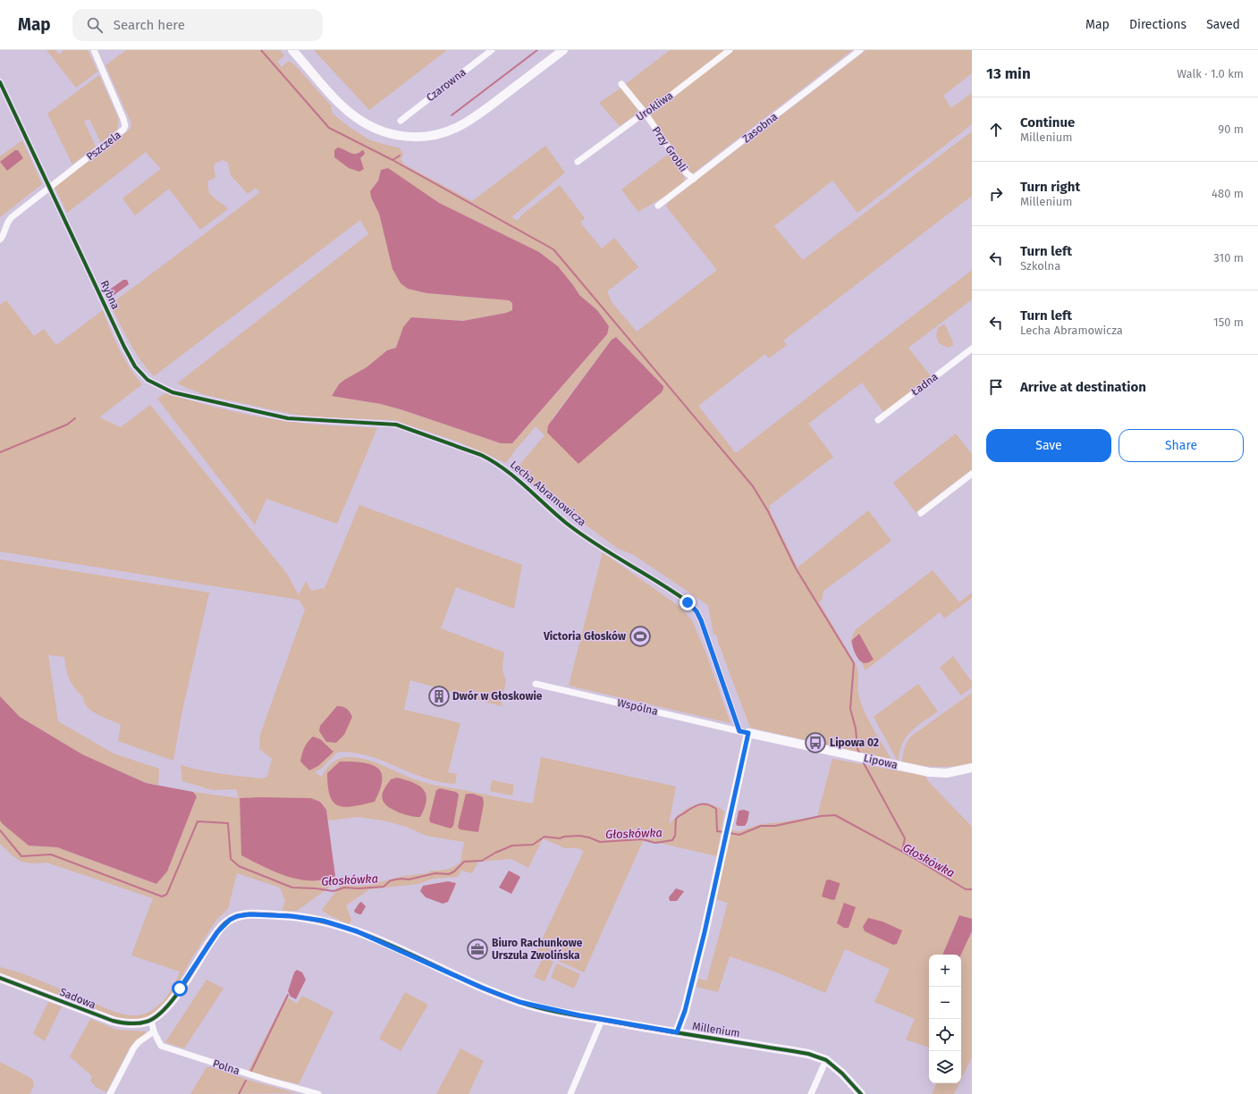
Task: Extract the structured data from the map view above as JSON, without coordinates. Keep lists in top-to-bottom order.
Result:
{
  "streets": {
    "street": [
      "Czarowna",
      "Urokliwa",
      "Zasobna",
      "Pszczela",
      "Przy Grobli",
      "Rybna",
      "Ładna",
      "Lecha Abramowicza",
      "Wspólna",
      "Lipowa",
      "Sadowa",
      "Millenium",
      "Polna"
    ]
  },
  "crossings": [
    ["Urokliwa", "Przy Grobli"],
    ["Zasobna", "Przy Grobli"],
    ["Pszczela", "Rybna"],
    ["Rybna", "Lecha Abramowicza"],
    ["Lecha Abramowicza", "Wspólna"],
    ["Lecha Abramowicza", "Lipowa"],
    ["Wspólna", "Lipowa"],
    ["Sadowa", "Millenium"],
    ["Sadowa", "Polna"],
    ["Millenium", "Polna"]
  ],
  "water": ["Głoskówka"],
  "places": {
    "sports": ["Victoria Głosków"],
    "building": ["Dwór w Głoskowie"],
    "bus stop": ["Lipowa 02"],
    "office": ["Biuro Rachunkowe Urszula Zwolińska"]
  },
  "page": {
    "header": "Map",
    "search": "Search here",
    "nav": ["Map", "Directions", "Saved"],
    "heading": ["13 min", "Walk · 1.0 km"],
    "list": [
      ["Continue", "Millenium", "90 m"],
      ["Turn right", "Millenium", "480 m"],
      ["Turn left", "Szkolna", "310 m"],
      ["Turn left", "Lecha Abramowicza", "150 m"],
      "Arrive at destination"
    ],
    "buttons": ["Save", "Share"],
    "map_buttons": ["+", "−"]
  }
}
